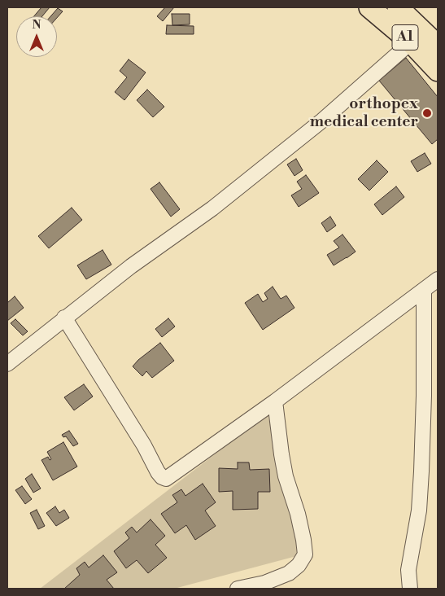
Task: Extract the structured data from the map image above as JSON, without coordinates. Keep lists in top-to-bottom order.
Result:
{
  "streets": {
    "highway": ["A1"]
  },
  "places": ["orthopex medical center"],
  "north": "top"
}
